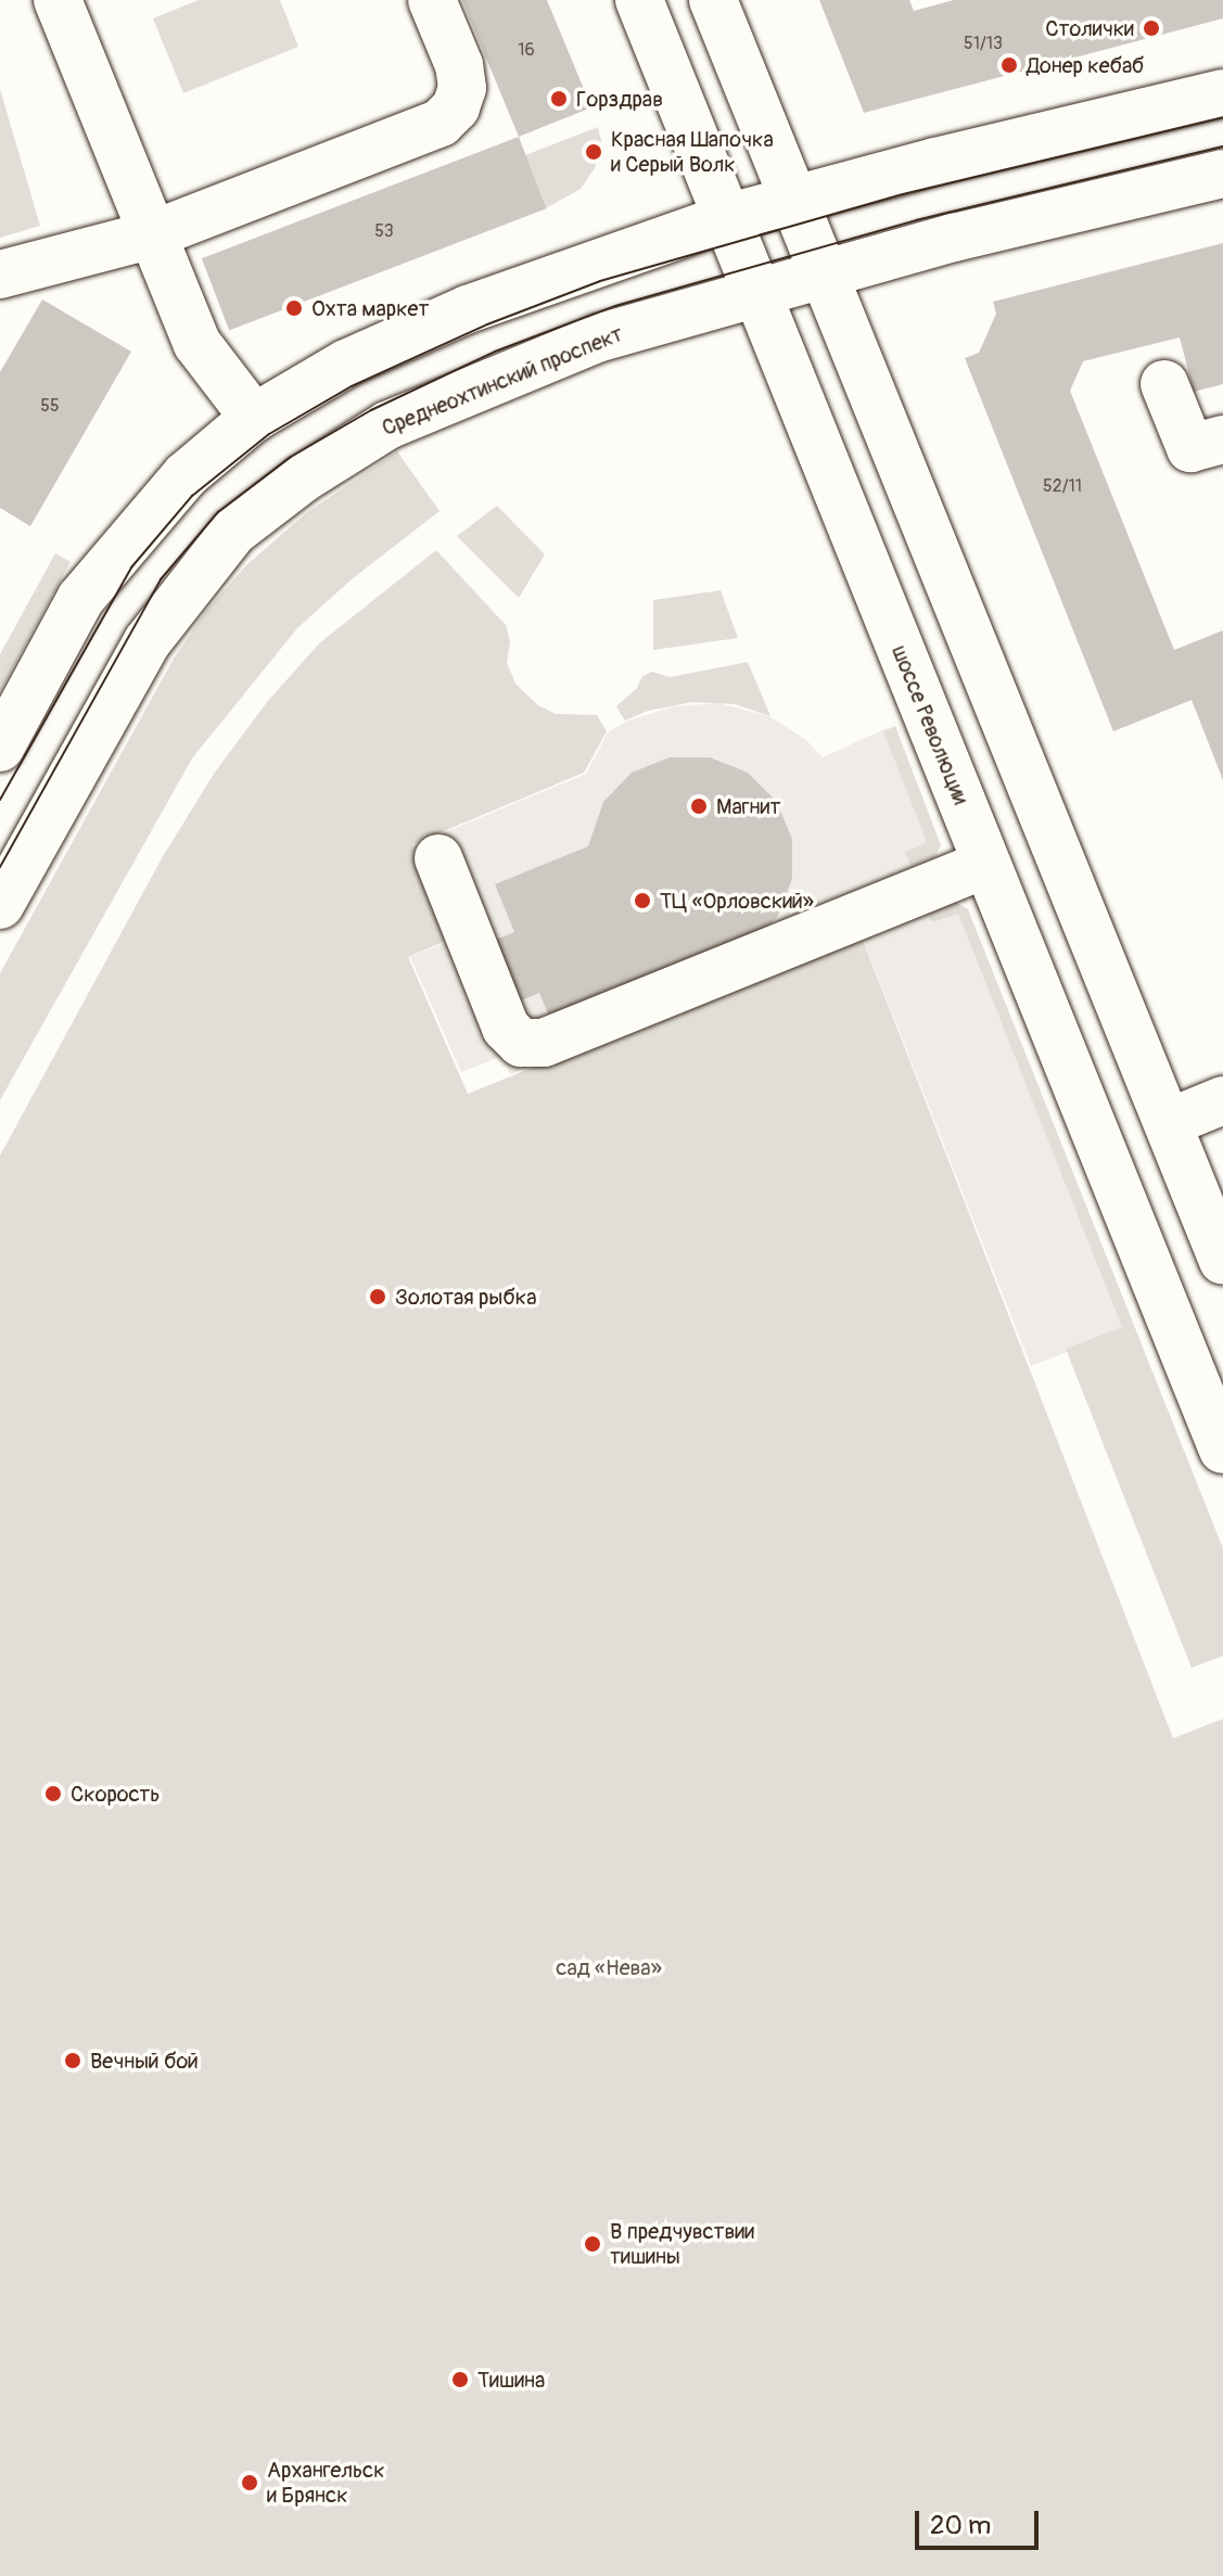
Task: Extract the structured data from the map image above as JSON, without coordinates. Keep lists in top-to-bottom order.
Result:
{
  "streets": {
    "main road": ["Среднеохтинский проспект", "шоссе Революции"]
  },
  "crossings": [
    ["Среднеохтинский проспект", "шоссе Революции"]
  ],
  "parks": ["сад «Нева»"],
  "places": [
    "Столички",
    "Донер кебаб",
    "Горздрав",
    "Красная Шапочка и Серый Волк",
    "Охта маркет",
    "Магнит",
    "ТЦ «Орловский»",
    "Золотая рыбка",
    "Скорость",
    "Вечный бой",
    "В предчувствии тишины",
    "Тишина",
    "Архангельск и Брянск"
  ],
  "house_numbers": [
    "51/13",
    "16",
    "53",
    "55",
    "52/11"
  ],
  "scale_bar": "20 m"
}
